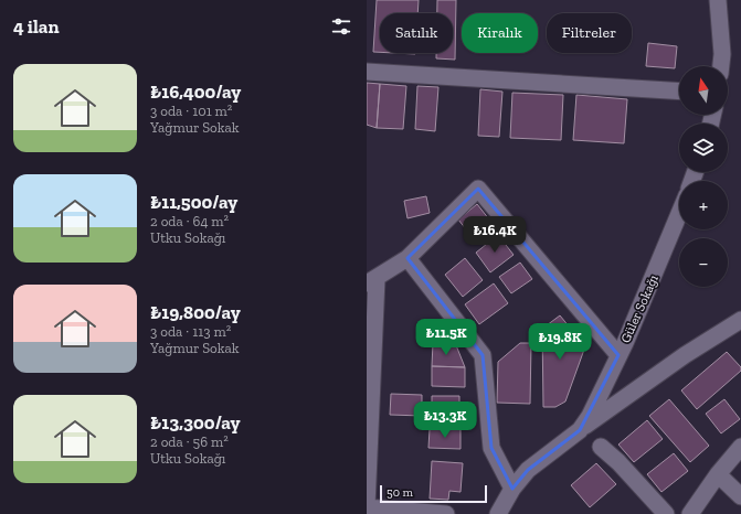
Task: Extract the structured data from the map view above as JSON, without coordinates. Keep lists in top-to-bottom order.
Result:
{
  "streets": {
    "street": ["Güler Sokağı"]
  },
  "scale_bar": "50 m",
  "north": "top",
  "page": {
    "heading": "4 ilan",
    "chip": ["Satılık", "Kiralık", "Filtreler"],
    "list": [
      {
        "name": "₺16,400/ay",
        "note": "3 oda · 101 m² · Yağmur Sokak"
      },
      {
        "name": "₺11,500/ay",
        "note": "2 oda · 64 m² · Utku Sokağı"
      },
      {
        "name": "₺19,800/ay",
        "note": "3 oda · 113 m² · Yağmur Sokak"
      },
      {
        "name": "₺13,300/ay",
        "note": "2 oda · 56 m² · Utku Sokağı"
      }
    ],
    "map_buttons": ["+", "−"],
    "price": [
      "₺16.4K",
      "₺11.5K",
      "₺19.8K",
      "₺13.3K"
    ],
    "scale": "50 m"
  }
}
